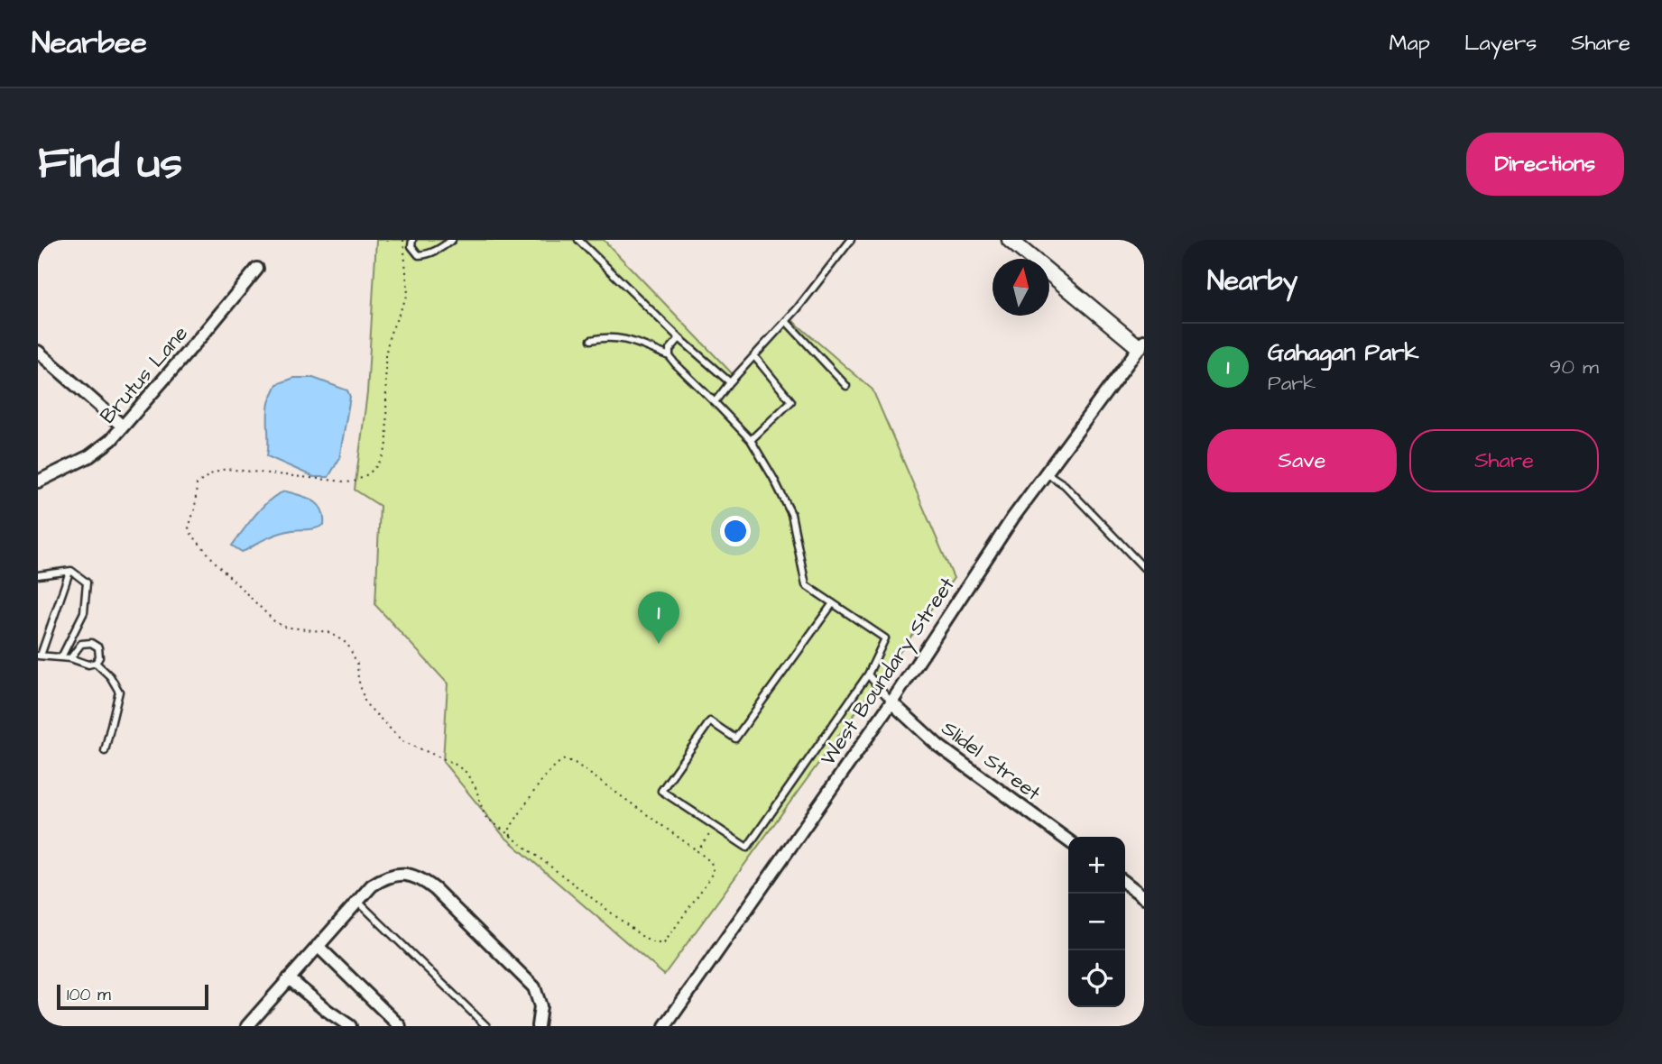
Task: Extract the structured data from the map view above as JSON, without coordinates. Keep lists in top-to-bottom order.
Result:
{
  "streets": {
    "street": ["Brutus Lane", "West Boundary Street", "Slidel Street"]
  },
  "crossings": [
    ["West Boundary Street", "Slidel Street"]
  ],
  "scale_bar": "100 m",
  "north": "top",
  "page": {
    "header": "Nearbee",
    "nav": ["Map", "Layers", "Share"],
    "buttons": [
      "Directions",
      ["Save", "Share"]
    ],
    "title": "Find us",
    "heading": "Nearby",
    "list": [
      {
        "mark": "1",
        "name": "Gahagan Park",
        "note": "Park",
        "value": "90 m"
      }
    ],
    "pins": "1",
    "map_buttons": ["+", "−"],
    "scale": "100 m"
  }
}
